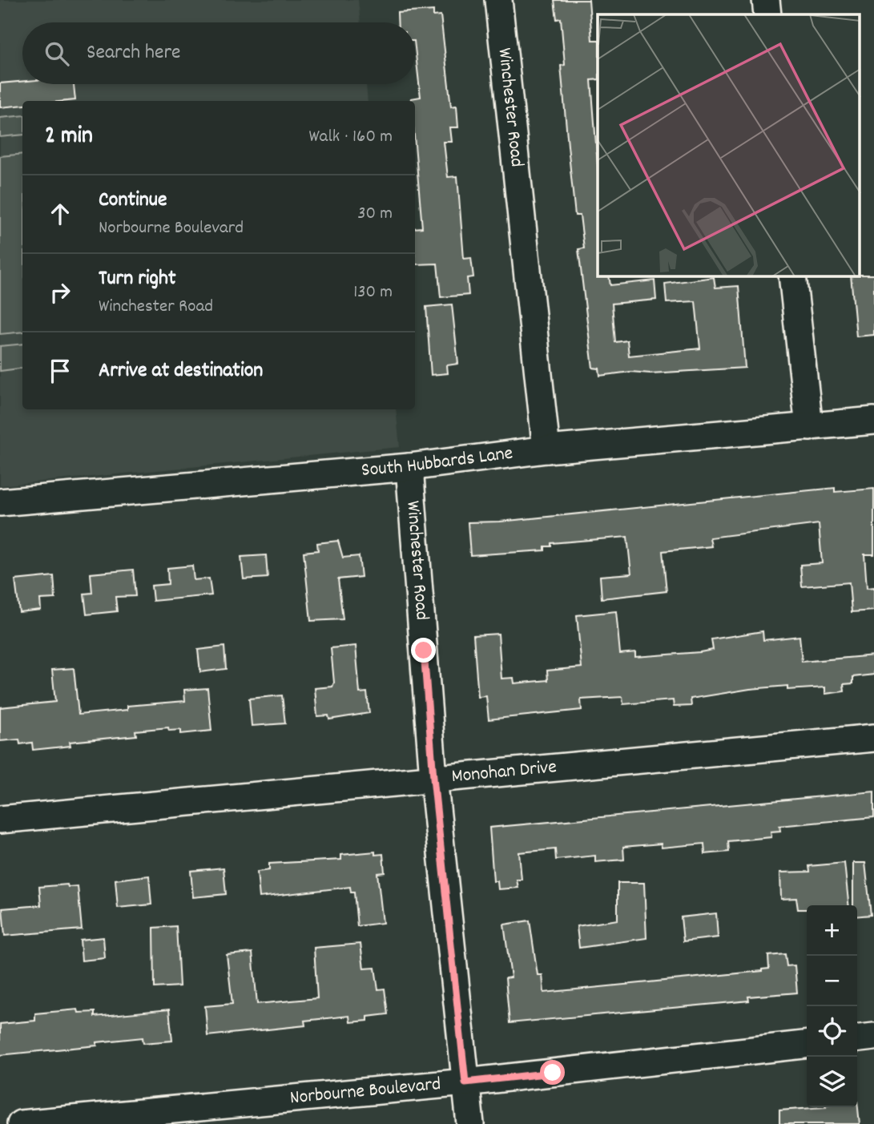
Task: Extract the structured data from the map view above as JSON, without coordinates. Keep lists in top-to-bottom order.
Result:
{
  "streets": {
    "street": [
      "Winchester Road",
      "South Hubbards Lane",
      "Monohan Drive",
      "Norbourne Boulevard"
    ]
  },
  "crossings": [
    ["Winchester Road", "South Hubbards Lane"],
    ["Winchester Road", "Monohan Drive"],
    ["Winchester Road", "Norbourne Boulevard"]
  ],
  "page": {
    "search": "Search here",
    "heading": ["2 min", "Walk · 160 m"],
    "list": [
      ["Continue", "Norbourne Boulevard", "30 m"],
      ["Turn right", "Winchester Road", "130 m"],
      "Arrive at destination"
    ],
    "map_buttons": ["+", "−"]
  }
}
